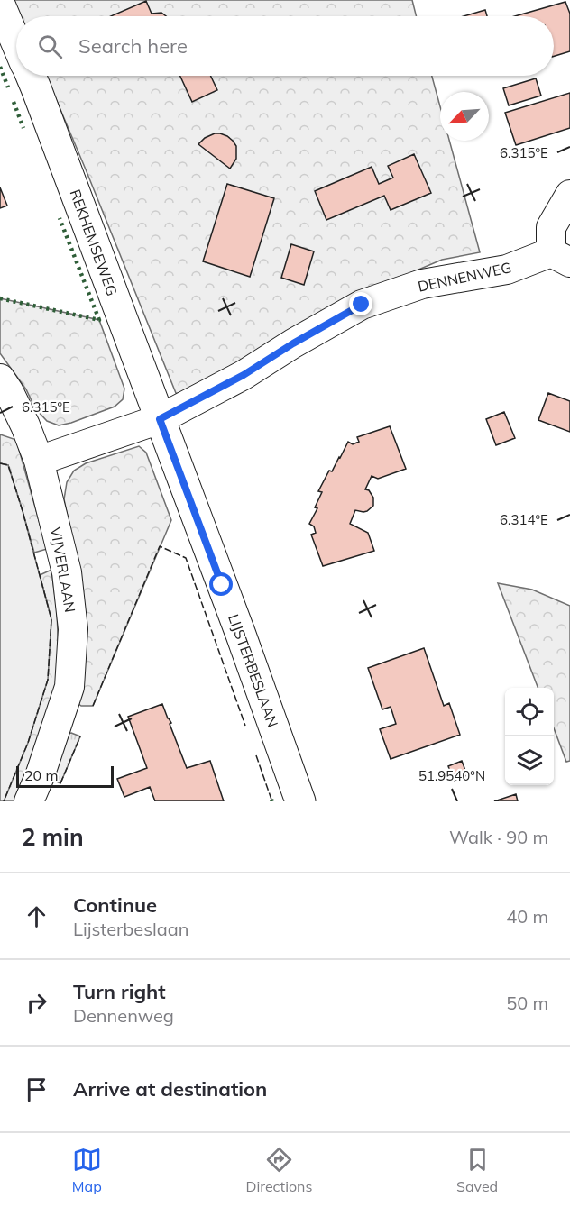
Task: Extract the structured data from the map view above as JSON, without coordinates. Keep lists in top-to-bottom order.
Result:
{
  "streets": {
    "street": [
      "REKHEMSEWEG",
      "DENNENWEG",
      "VIJVERLAAN",
      "LIJSTERBESLAAN"
    ]
  },
  "crossings": [
    ["REKHEMSEWEG", "DENNENWEG"],
    ["REKHEMSEWEG", "LIJSTERBESLAAN"],
    ["DENNENWEG", "LIJSTERBESLAAN"]
  ],
  "scale_bar": "20 m",
  "north": "bottom left",
  "page": {
    "search": "Search here",
    "scale": "20 m",
    "heading": ["2 min", "Walk · 90 m"],
    "list": [
      ["Continue", "Lijsterbeslaan", "40 m"],
      ["Turn right", "Dennenweg", "50 m"],
      "Arrive at destination"
    ],
    "nav": ["Map", "Directions", "Saved"]
  },
  "coordinates": ["6.315°E", "6.314°E", "51.9540°N"]
}
